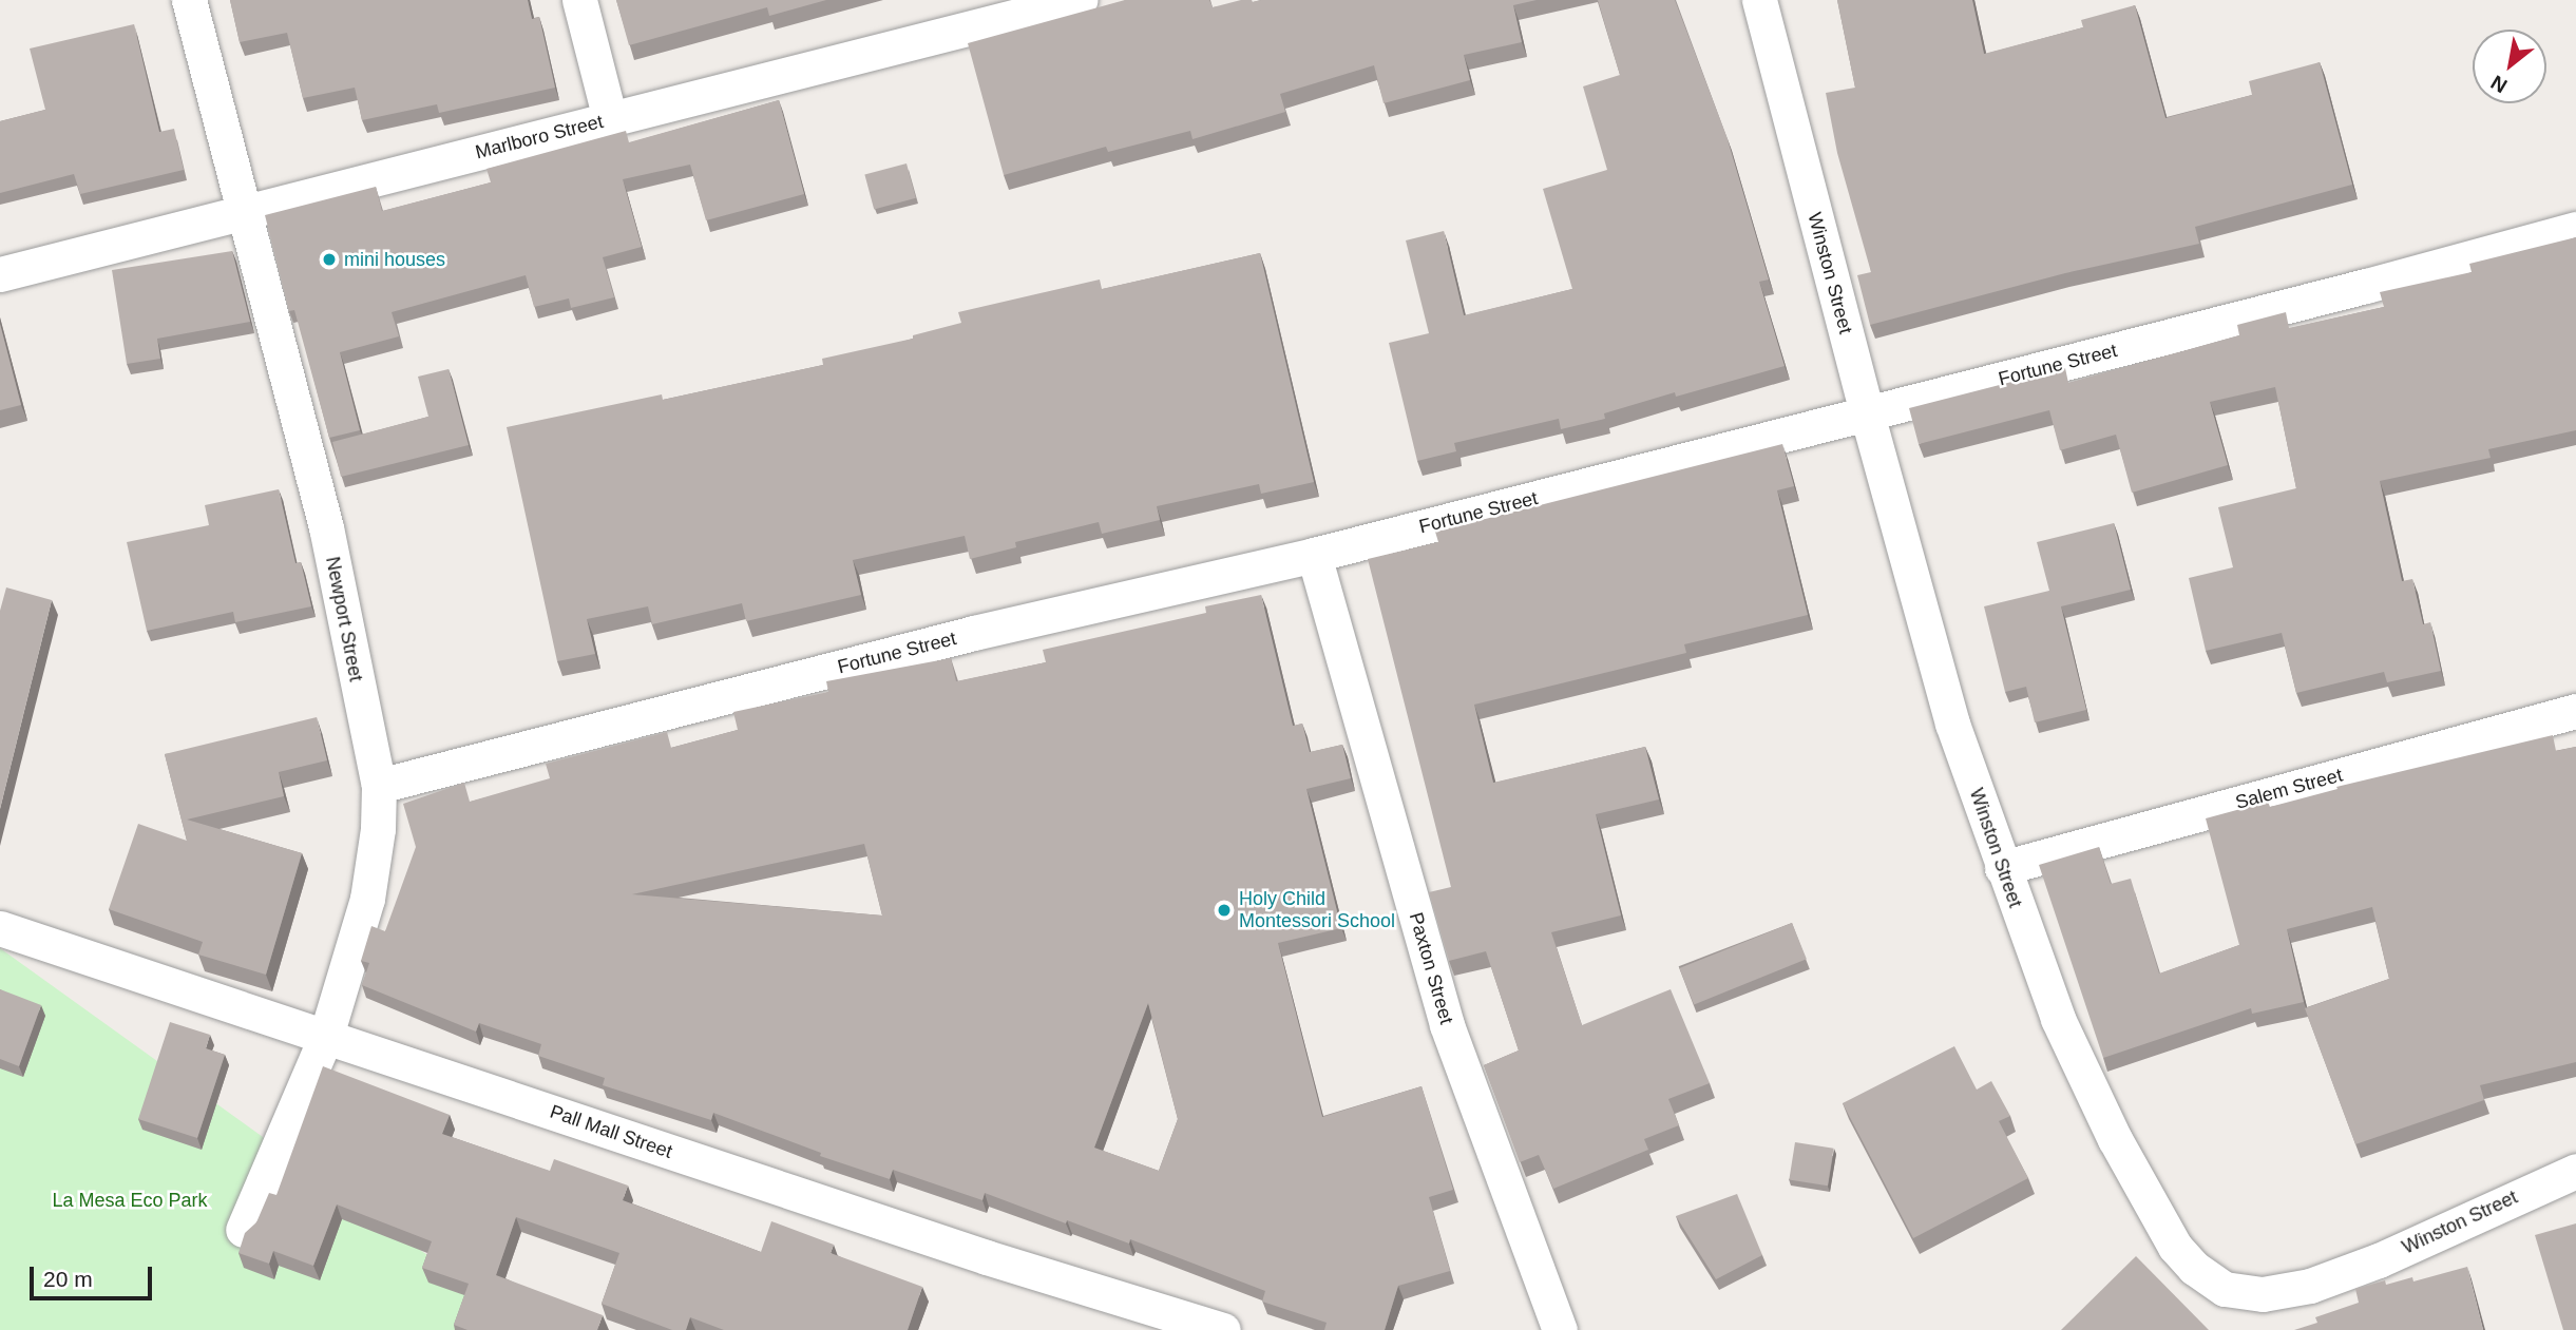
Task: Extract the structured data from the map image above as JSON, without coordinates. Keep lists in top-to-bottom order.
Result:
{
  "streets": {
    "street": [
      "Marlboro Street",
      "Winston Street",
      "Fortune Street",
      "Newport Street",
      "Salem Street",
      "Paxton Street",
      "Pall Mall Street"
    ]
  },
  "crossings": [
    ["Marlboro Street", "Newport Street"],
    ["Winston Street", "Fortune Street"],
    ["Winston Street", "Salem Street"],
    ["Fortune Street", "Newport Street"],
    ["Fortune Street", "Paxton Street"],
    ["Newport Street", "Pall Mall Street"]
  ],
  "parks": ["La Mesa Eco Park"],
  "places": ["mini houses", "Holy Child Montessori School"],
  "scale_bar": "20 m",
  "north": "bottom left"
}
